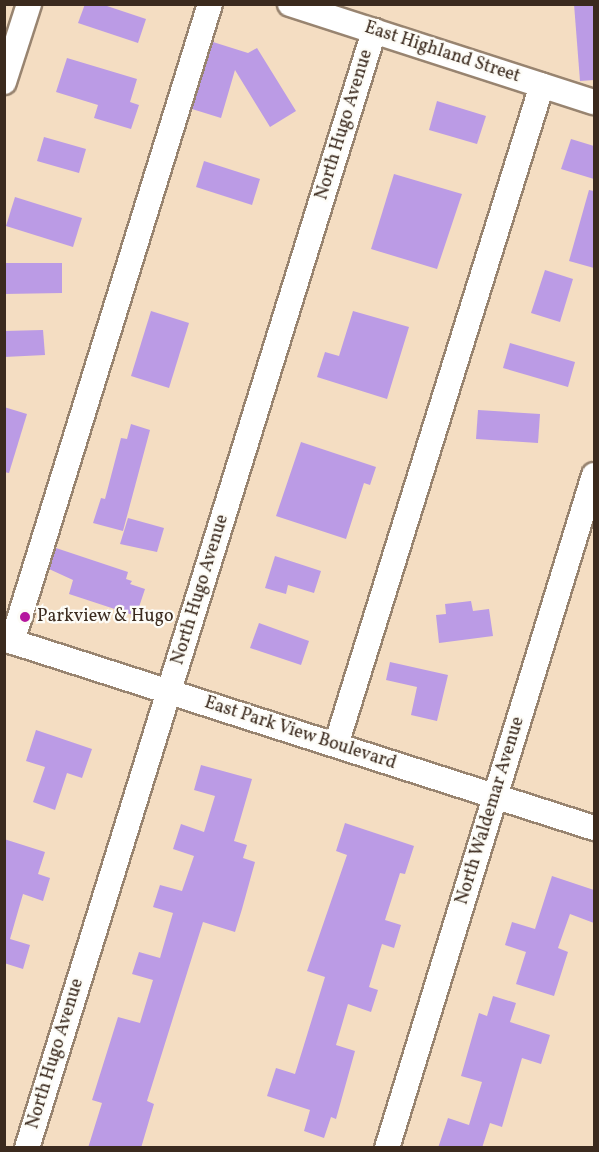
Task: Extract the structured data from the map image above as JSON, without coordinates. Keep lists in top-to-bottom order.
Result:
{
  "streets": {
    "street": [
      "East Highland Street",
      "North Hugo Avenue",
      "East Park View Boulevard",
      "North Waldemar Avenue"
    ]
  },
  "crossings": [
    ["East Highland Street", "North Hugo Avenue"],
    ["North Hugo Avenue", "East Park View Boulevard"],
    ["East Park View Boulevard", "North Waldemar Avenue"]
  ],
  "places": ["Parkview & Hugo"]
}
